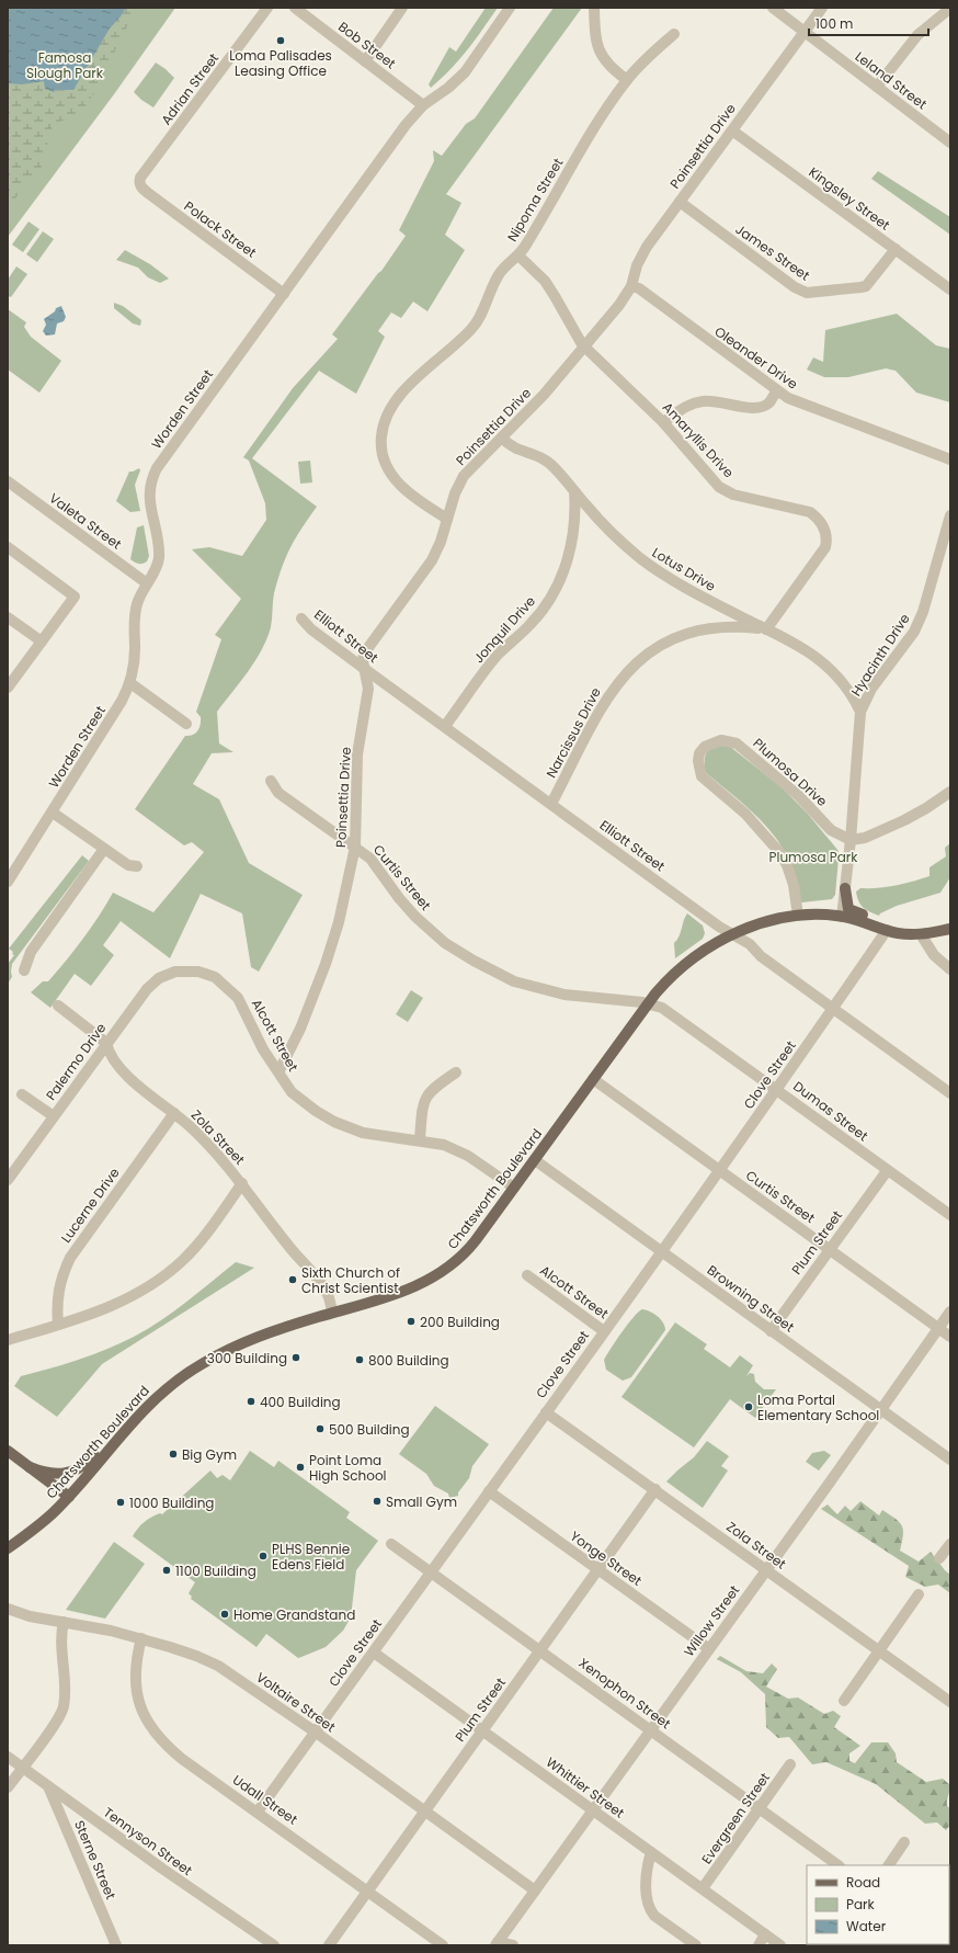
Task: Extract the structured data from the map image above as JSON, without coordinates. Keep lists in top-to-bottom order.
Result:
{
  "streets": {
    "main road": ["Chatsworth Boulevard"],
    "street": [
      "Bob Street",
      "Leland Street",
      "Adrian Street",
      "Poinsettia Drive",
      "Kingsley Street",
      "Nipoma Street",
      "Polack Street",
      "James Street",
      "Oleander Drive",
      "Worden Street",
      "Amaryllis Drive",
      "Valeta Street",
      "Lotus Drive",
      "Jonquil Drive",
      "Elliott Street",
      "Hyacinth Drive",
      "Narcissus Drive",
      "Plumosa Drive",
      "Curtis Street",
      "Alcott Street",
      "Palermo Drive",
      "Clove Street",
      "Dumas Street",
      "Zola Street",
      "Lucerne Drive",
      "Plum Street",
      "Browning Street",
      "Yonge Street",
      "Willow Street",
      "Xenophon Street",
      "Voltaire Street",
      "Whittier Street",
      "Udall Street",
      "Evergreen Street",
      "Tennyson Street",
      "Sterne Street"
    ]
  },
  "crossings": [
    ["Bob Street", "Worden Street"],
    ["Leland Street", "Poinsettia Drive"],
    ["Adrian Street", "Polack Street"],
    ["Poinsettia Drive", "Kingsley Street"],
    ["Poinsettia Drive", "Nipoma Street"],
    ["Poinsettia Drive", "James Street"],
    ["Poinsettia Drive", "Oleander Drive"],
    ["Poinsettia Drive", "Amaryllis Drive"],
    ["Poinsettia Drive", "Lotus Drive"],
    ["Poinsettia Drive", "Elliott Street"],
    ["Poinsettia Drive", "Curtis Street"],
    ["Poinsettia Drive", "Alcott Street"],
    ["Kingsley Street", "James Street"],
    ["Nipoma Street", "Amaryllis Drive"],
    ["Polack Street", "Worden Street"],
    ["Worden Street", "Valeta Street"],
    ["Amaryllis Drive", "Lotus Drive"],
    ["Amaryllis Drive", "Narcissus Drive"],
    ["Lotus Drive", "Jonquil Drive"],
    ["Lotus Drive", "Hyacinth Drive"],
    ["Lotus Drive", "Narcissus Drive"],
    ["Jonquil Drive", "Elliott Street"],
    ["Elliott Street", "Narcissus Drive"],
    ["Elliott Street", "Clove Street"],
    ["Elliott Street", "Chatsworth Boulevard"],
    ["Hyacinth Drive", "Plumosa Drive"],
    ["Hyacinth Drive", "Chatsworth Boulevard"],
    ["Plumosa Drive", "Chatsworth Boulevard"],
    ["Curtis Street", "Clove Street"],
    ["Curtis Street", "Dumas Street"],
    ["Curtis Street", "Chatsworth Boulevard"],
    ["Curtis Street", "Plum Street"],
    ["Curtis Street", "Willow Street"],
    ["Alcott Street", "Palermo Drive"],
    ["Alcott Street", "Clove Street"],
    ["Alcott Street", "Chatsworth Boulevard"],
    ["Palermo Drive", "Zola Street"],
    ["Clove Street", "Dumas Street"],
    ["Clove Street", "Zola Street"],
    ["Clove Street", "Chatsworth Boulevard"],
    ["Clove Street", "Browning Street"],
    ["Clove Street", "Yonge Street"],
    ["Clove Street", "Xenophon Street"],
    ["Clove Street", "Voltaire Street"],
    ["Clove Street", "Whittier Street"],
    ["Clove Street", "Udall Street"],
    ["Dumas Street", "Chatsworth Boulevard"],
    ["Dumas Street", "Plum Street"],
    ["Zola Street", "Chatsworth Boulevard"],
    ["Zola Street", "Lucerne Drive"],
    ["Zola Street", "Plum Street"],
    ["Zola Street", "Willow Street"],
    ["Chatsworth Boulevard", "Browning Street"],
    ["Plum Street", "Browning Street"],
    ["Plum Street", "Yonge Street"],
    ["Plum Street", "Xenophon Street"],
    ["Plum Street", "Voltaire Street"],
    ["Plum Street", "Whittier Street"],
    ["Plum Street", "Udall Street"],
    ["Browning Street", "Willow Street"],
    ["Yonge Street", "Willow Street"],
    ["Willow Street", "Xenophon Street"],
    ["Willow Street", "Voltaire Street"],
    ["Willow Street", "Whittier Street"],
    ["Xenophon Street", "Evergreen Street"],
    ["Voltaire Street", "Udall Street"],
    ["Whittier Street", "Evergreen Street"],
    ["Tennyson Street", "Sterne Street"]
  ],
  "parks": ["Famosa Slough Park", "Plumosa Park"],
  "places": [
    "Loma Palisades Leasing Office",
    "Sixth Church of Christ Scientist",
    "200 Building",
    "300 Building",
    "800 Building",
    "400 Building",
    "Loma Portal Elementary School",
    "500 Building",
    "Big Gym",
    "Point Loma High School",
    "Small Gym",
    "1000 Building",
    "PLHS Bennie Edens Field",
    "1100 Building",
    "Home Grandstand"
  ],
  "legend": ["Road", "Park", "Water"],
  "scale_bar": "100 m"
}
